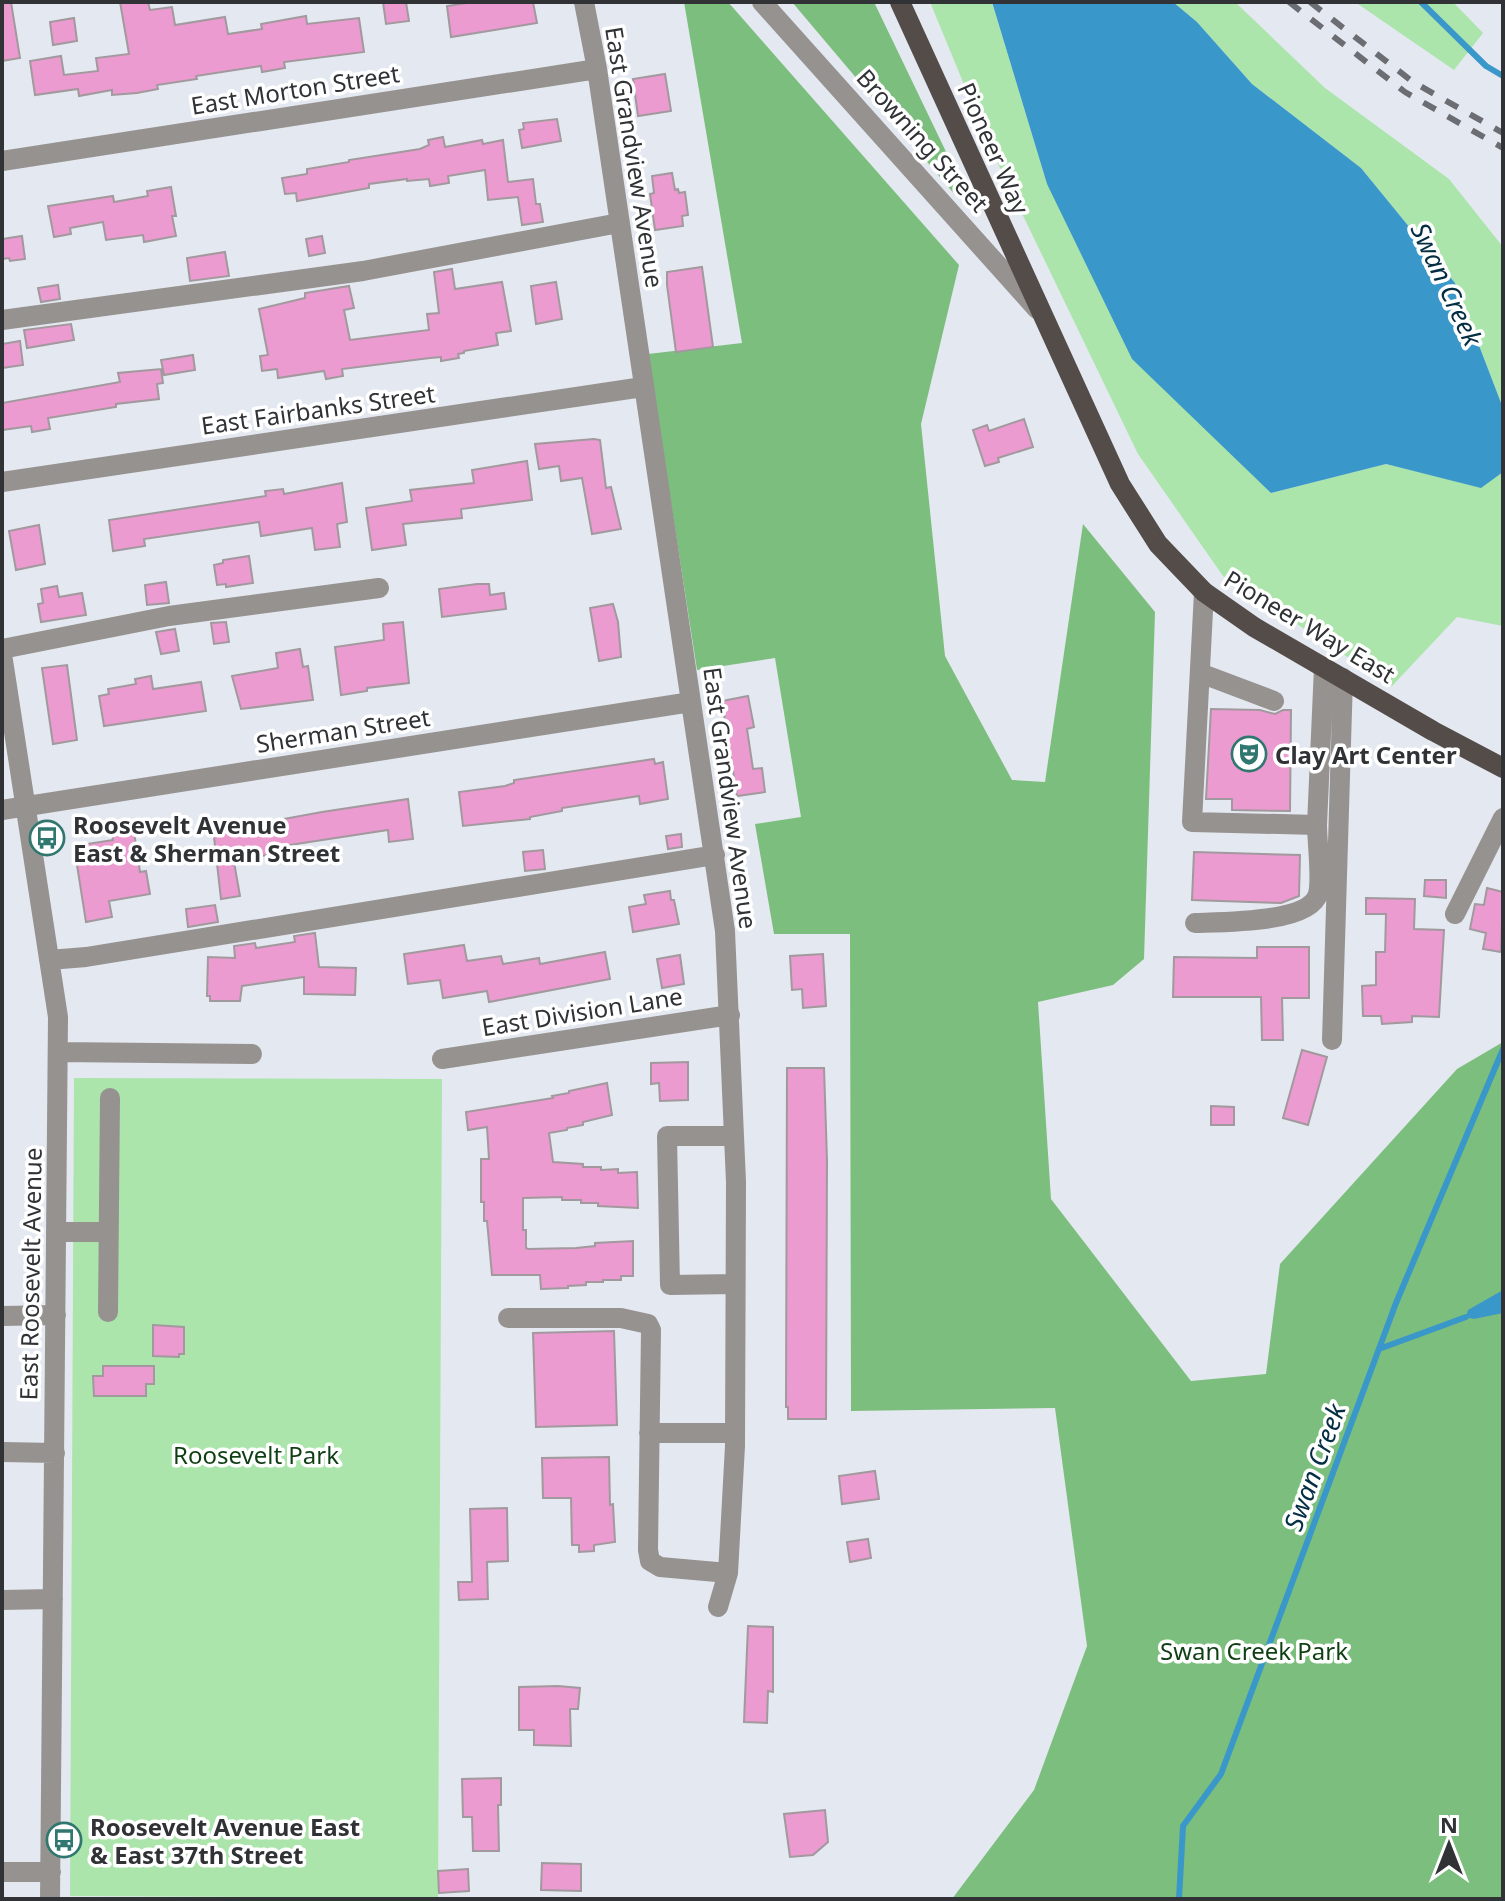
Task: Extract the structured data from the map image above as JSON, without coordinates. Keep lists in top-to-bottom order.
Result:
{
  "streets": {
    "main road": ["Pioneer Way", "Pioneer Way East"],
    "street": [
      "East Morton Street",
      "Browning Street",
      "East Grandview Avenue",
      "East Fairbanks Street",
      "Sherman Street",
      "East Division Lane",
      "East Roosevelt Avenue"
    ]
  },
  "crossings": [
    ["East Morton Street", "East Grandview Avenue"],
    ["Browning Street", "Pioneer Way"],
    ["Browning Street", "Pioneer Way East"],
    ["Pioneer Way", "Pioneer Way East"],
    ["East Grandview Avenue", "East Fairbanks Street"],
    ["East Grandview Avenue", "Sherman Street"],
    ["East Grandview Avenue", "East Division Lane"],
    ["Sherman Street", "East Roosevelt Avenue"]
  ],
  "water": ["Swan Creek"],
  "parks": ["Roosevelt Park", "Swan Creek Park"],
  "places": {
    "theatre": ["Clay Art Center"],
    "bus stop": ["Roosevelt Avenue East & Sherman Street", "Roosevelt Avenue East & East 37th Street"]
  },
  "north": "top"
}
